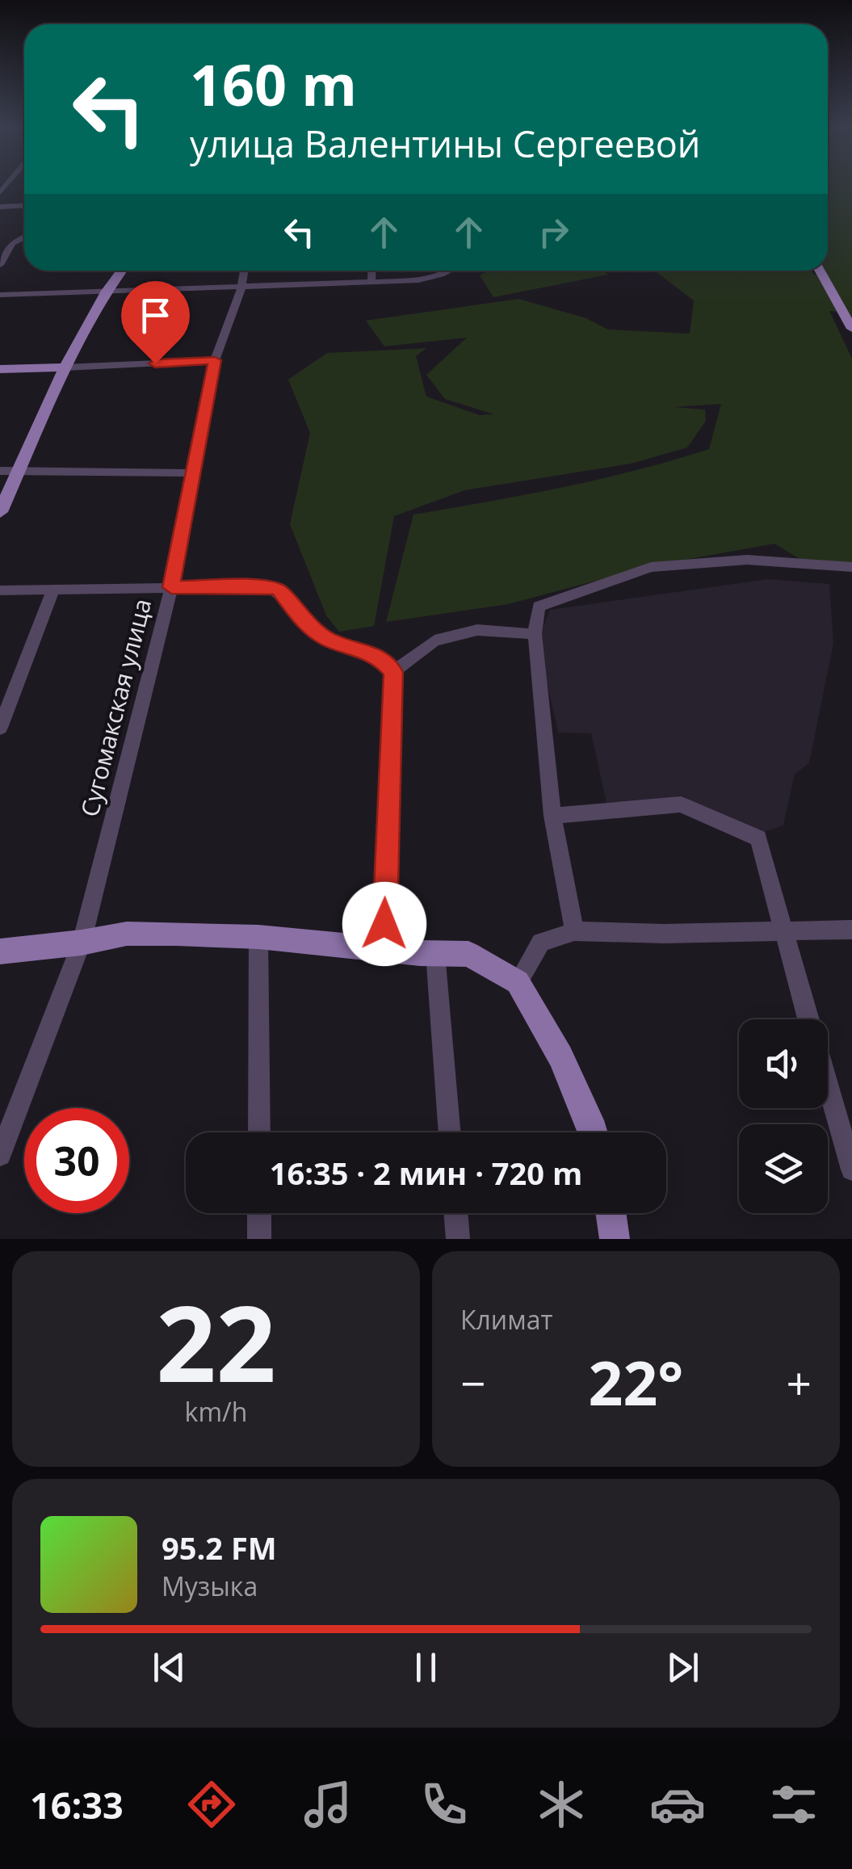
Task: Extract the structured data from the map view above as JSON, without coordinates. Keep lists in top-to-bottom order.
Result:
{
  "streets": {
    "street": ["Сугомакская улица"]
  },
  "page": {
    "turn": ["160 m", "улица Валентины Сергеевой"],
    "limit": "30",
    "trip": "16:35 · 2 мин · 720 m",
    "tile": [
      ["22", "km/h"],
      "Климат"
    ],
    "heat": ["−", "22°", "+"],
    "song": ["95.2 FM", "Музыка"],
    "tabs": "16:33"
  }
}
